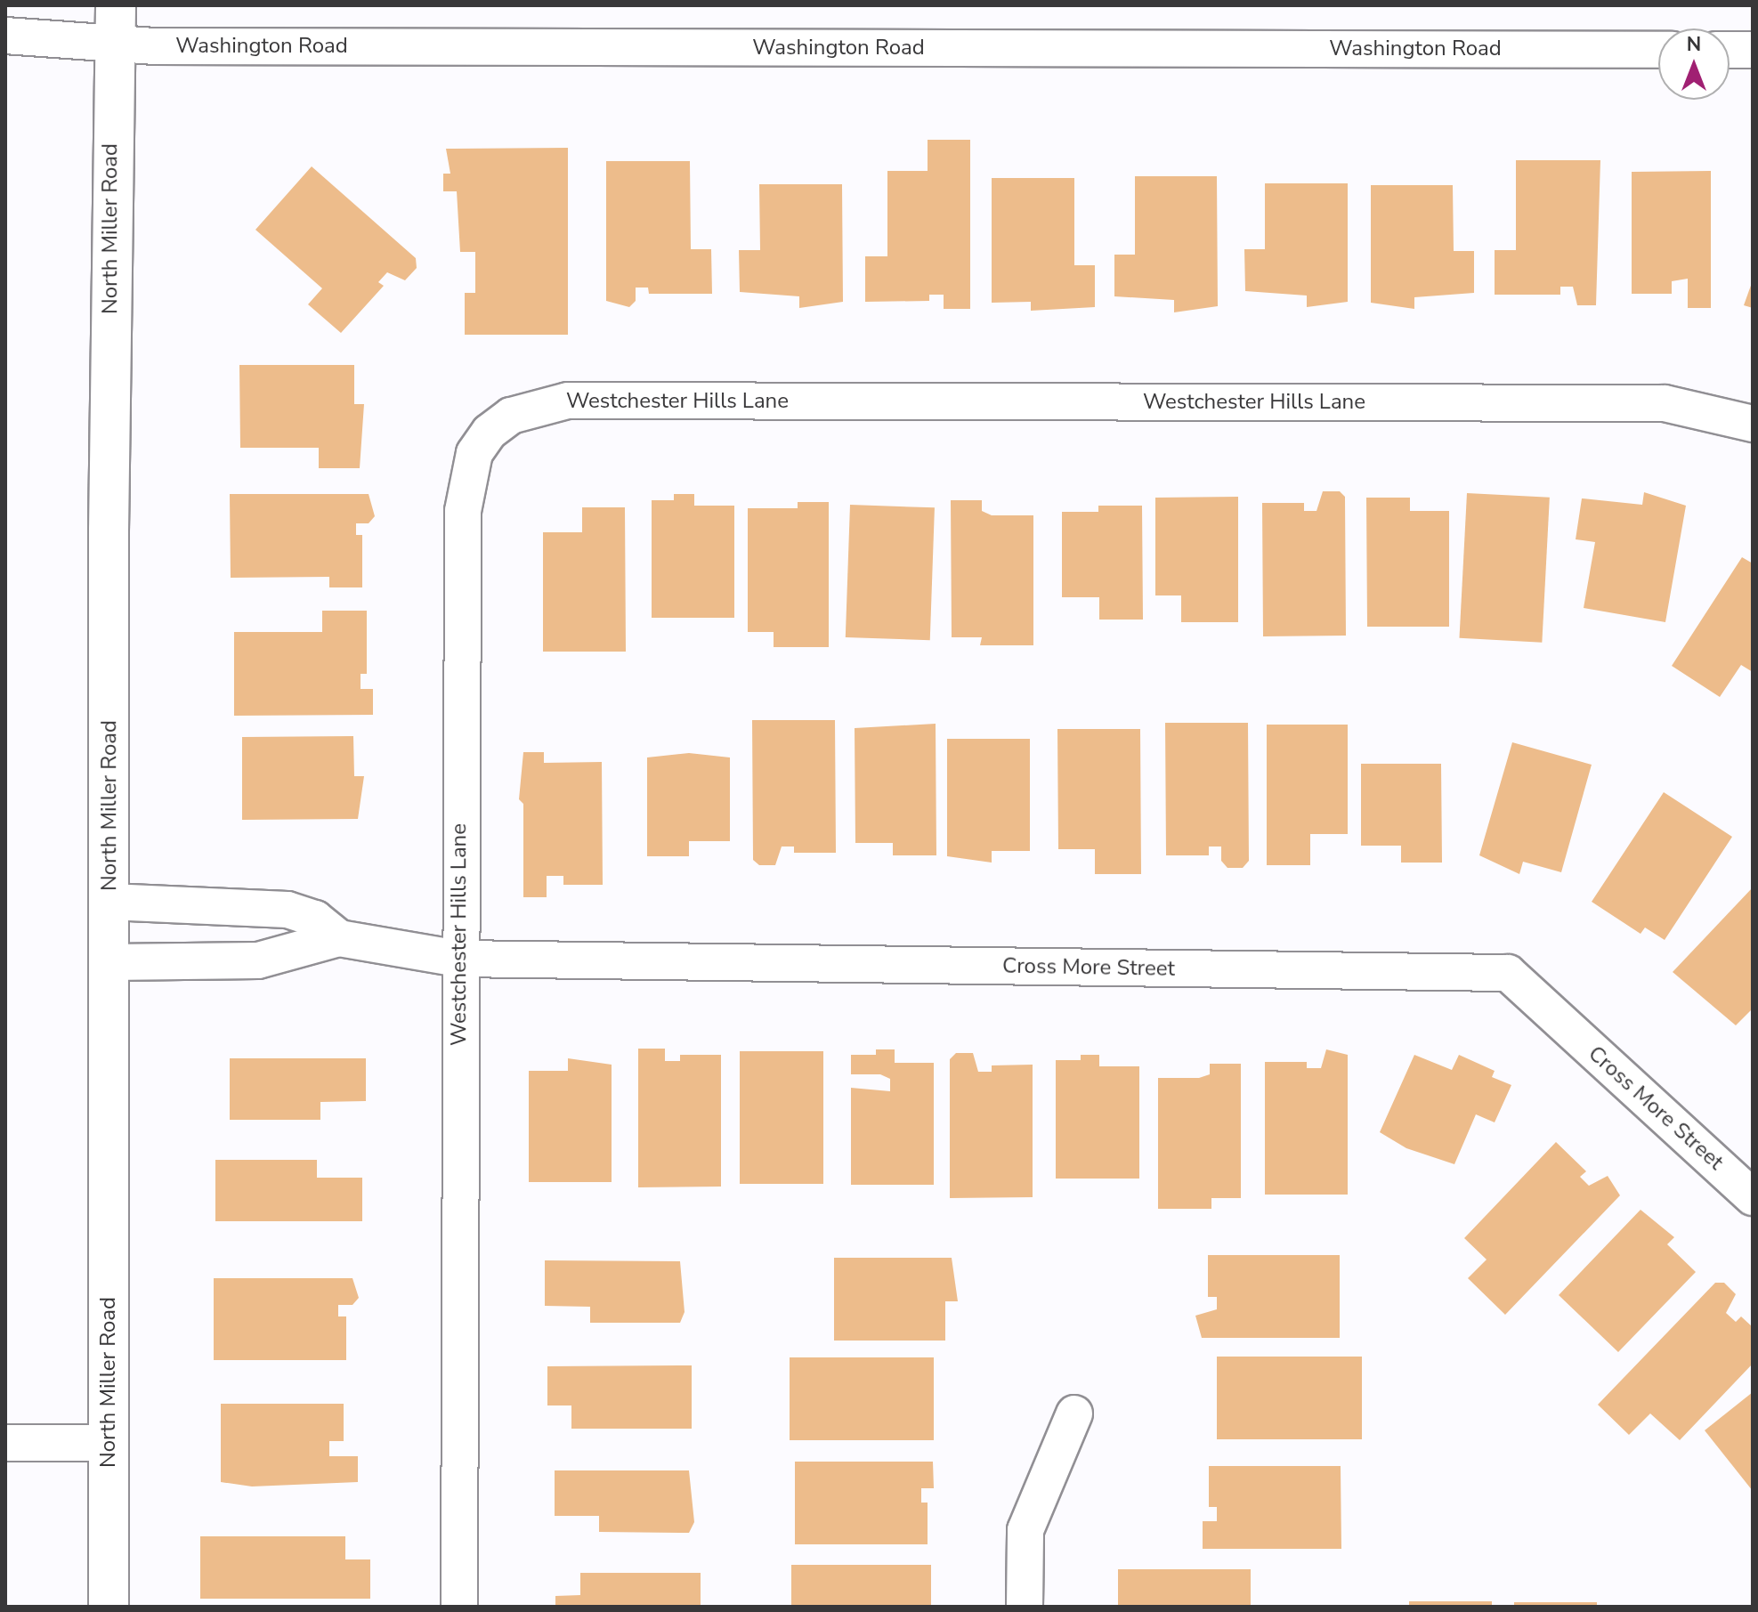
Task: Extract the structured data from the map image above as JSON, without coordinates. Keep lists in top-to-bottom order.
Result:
{
  "streets": {
    "street": [
      "Washington Road",
      "North Miller Road",
      "Westchester Hills Lane",
      "Cross More Street"
    ]
  },
  "crossings": [
    ["Washington Road", "North Miller Road"],
    ["North Miller Road", "Cross More Street"],
    ["Westchester Hills Lane", "Cross More Street"]
  ],
  "north": "top"
}
